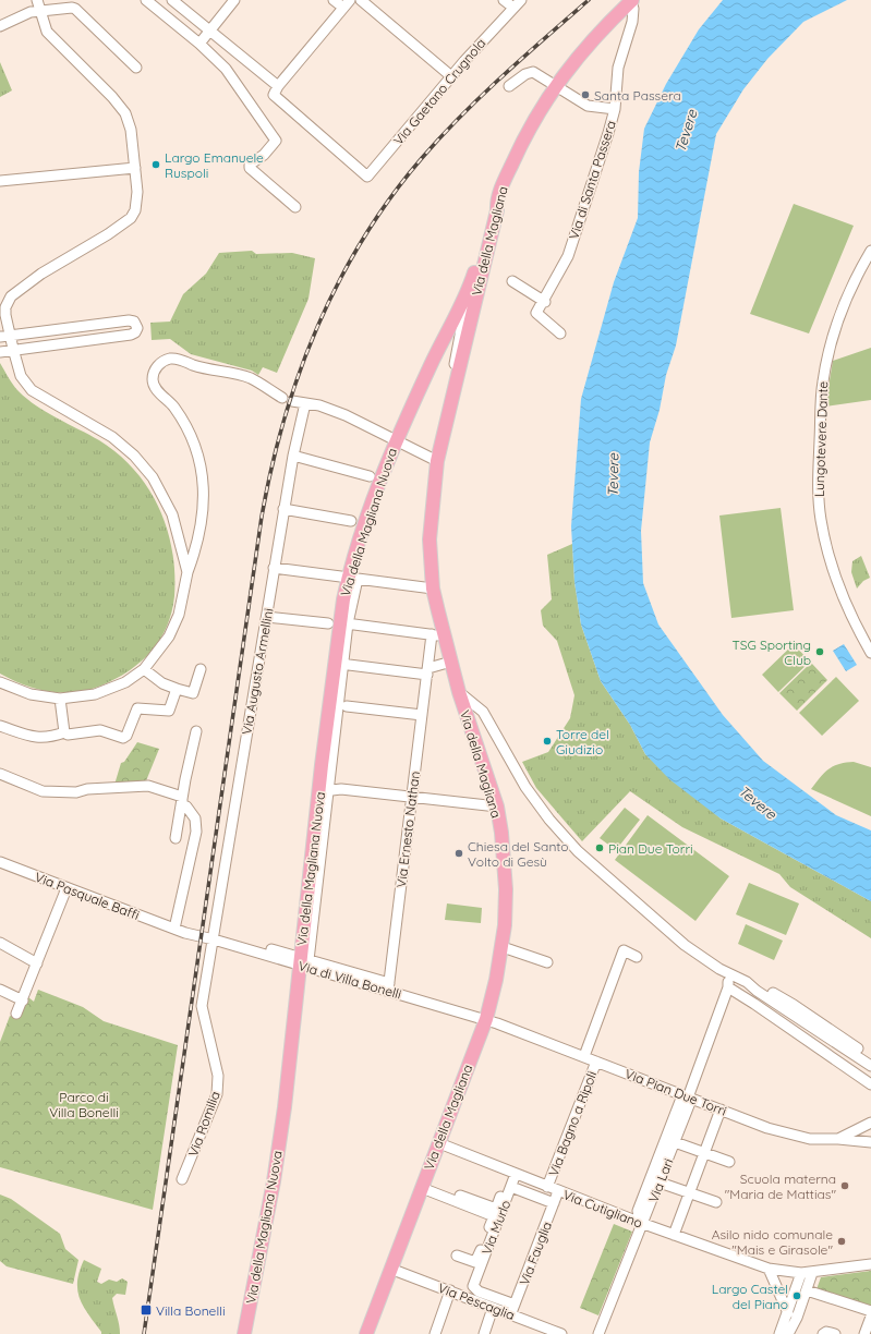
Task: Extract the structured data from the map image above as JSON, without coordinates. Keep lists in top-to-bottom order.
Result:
{
  "streets": {
    "main road": ["Via della Magliana", "Via della Magliana Nuova"],
    "street": [
      "Via Gaetano Crugnola",
      "Via di Santa Passera",
      "Lungotevere Dante",
      "Via Augusto Armellini",
      "Via Ernesto Nathan",
      "Via Pasquale Baffi",
      "Via di Villa Bonelli",
      "Via Pian Due Torri",
      "Via Romilia",
      "Via Bagno a Ripoli",
      "Via Lari",
      "Via Cutigliano",
      "Via Murlo",
      "Via Fauglia",
      "Via Pescaglia"
    ]
  },
  "crossings": [
    ["Via di Santa Passera", "Via della Magliana"],
    ["Via della Magliana", "Via della Magliana Nuova"],
    ["Via della Magliana", "Via Ernesto Nathan"],
    ["Via della Magliana", "Via di Villa Bonelli"],
    ["Via della Magliana", "Via Pian Due Torri"],
    ["Via della Magliana", "Via Cutigliano"],
    ["Via della Magliana", "Via Pescaglia"],
    ["Via della Magliana Nuova", "Via di Villa Bonelli"],
    ["Via Augusto Armellini", "Via di Villa Bonelli"],
    ["Via Augusto Armellini", "Via Romilia"],
    ["Via Ernesto Nathan", "Via di Villa Bonelli"],
    ["Via Pasquale Baffi", "Via di Villa Bonelli"],
    ["Via di Villa Bonelli", "Via Pian Due Torri"],
    ["Via di Villa Bonelli", "Via Romilia"],
    ["Via Pian Due Torri", "Via Bagno a Ripoli"],
    ["Via Pian Due Torri", "Via Lari"],
    ["Via Bagno a Ripoli", "Via Cutigliano"],
    ["Via Lari", "Via Cutigliano"],
    ["Via Cutigliano", "Via Murlo"],
    ["Via Cutigliano", "Via Fauglia"],
    ["Via Murlo", "Via Fauglia"],
    ["Via Murlo", "Via Pescaglia"],
    ["Via Fauglia", "Via Pescaglia"]
  ],
  "water": ["Tevere"],
  "parks": ["Parco di Villa Bonelli"],
  "places": {
    "other": [
      "Santa Passera",
      "Largo Emanuele Ruspoli",
      "TSG Sporting Club",
      "Torre del Giudizio",
      "Pian Due Torri",
      "Chiesa del Santo Volto di Gesù",
      "Scuola materna \"Maria de Mattias\"",
      "Asilo nido comunale \"Mais e Girasole\"",
      "Largo Castel del Piano"
    ],
    "transit": ["Villa Bonelli"]
  }
}
